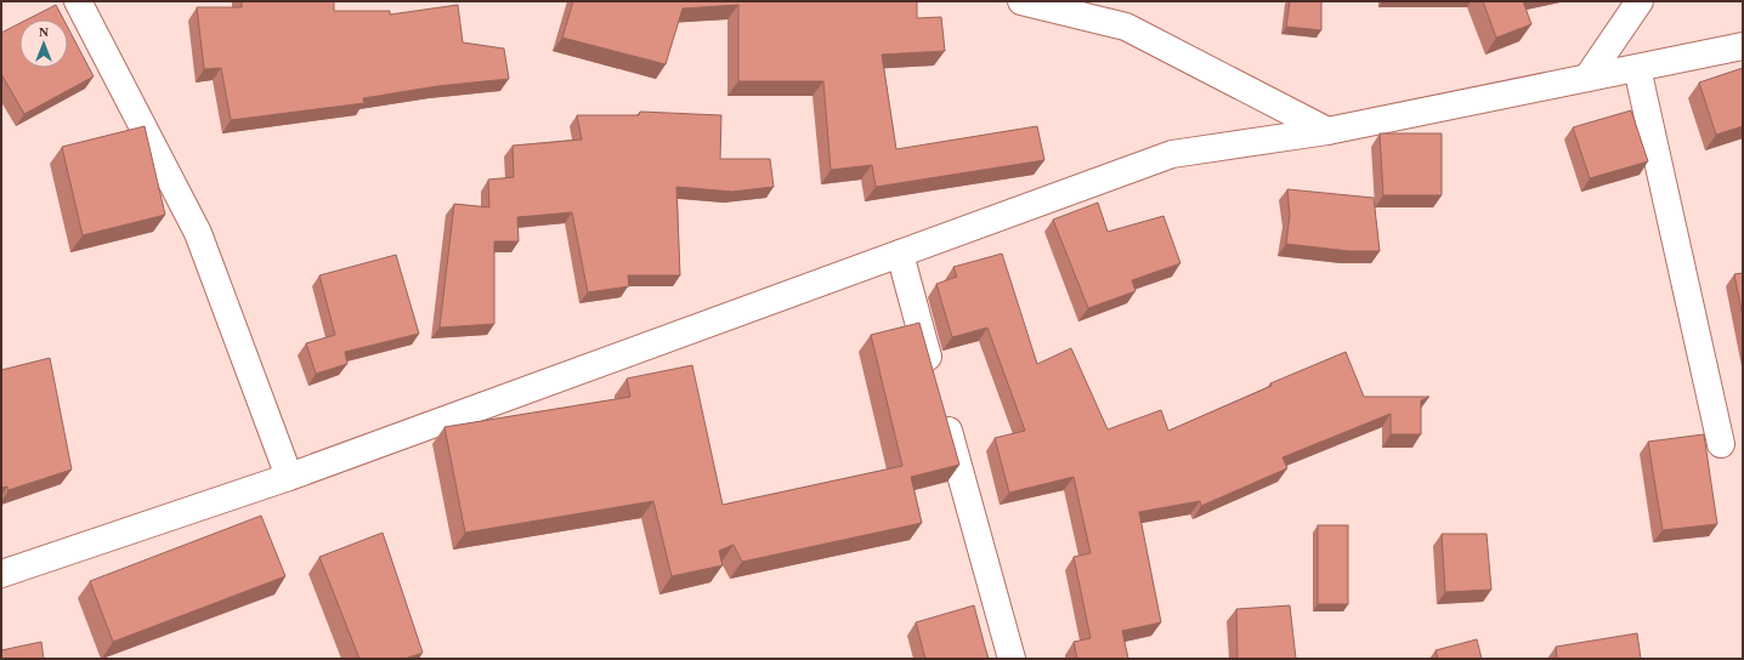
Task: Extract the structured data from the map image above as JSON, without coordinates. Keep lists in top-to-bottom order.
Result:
{
  "north": "top"
}
